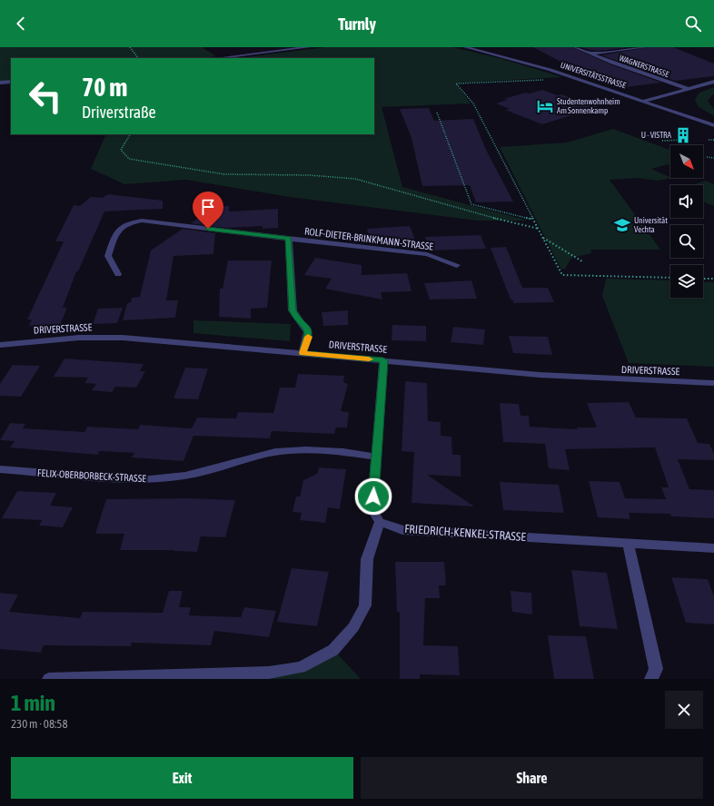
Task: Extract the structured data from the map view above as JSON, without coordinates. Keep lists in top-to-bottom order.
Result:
{
  "streets": {
    "street": [
      "WAGNERSTRASSE",
      "UNIVERSITÄTSSTRASSE",
      "ROLF-DIETER-BRINKMANN-STRASSE",
      "DRIVERSTRASSE",
      "FELIX-OBERBORBECK-STRASSE",
      "FRIEDRICH-KENKEL-STRASSE"
    ]
  },
  "places": {
    "hotel": ["Studentenwohnheim Am Sonnenkamp"],
    "building": ["U - VISTRA"],
    "school or university": ["Universität Vechta"]
  },
  "north": "bottom right",
  "page": {
    "header": "Turnly",
    "turn": ["70 m", "Driverstraße"],
    "heading": ["1 min", "230 m · 08:58"],
    "buttons": ["Exit", "Share"]
  }
}
